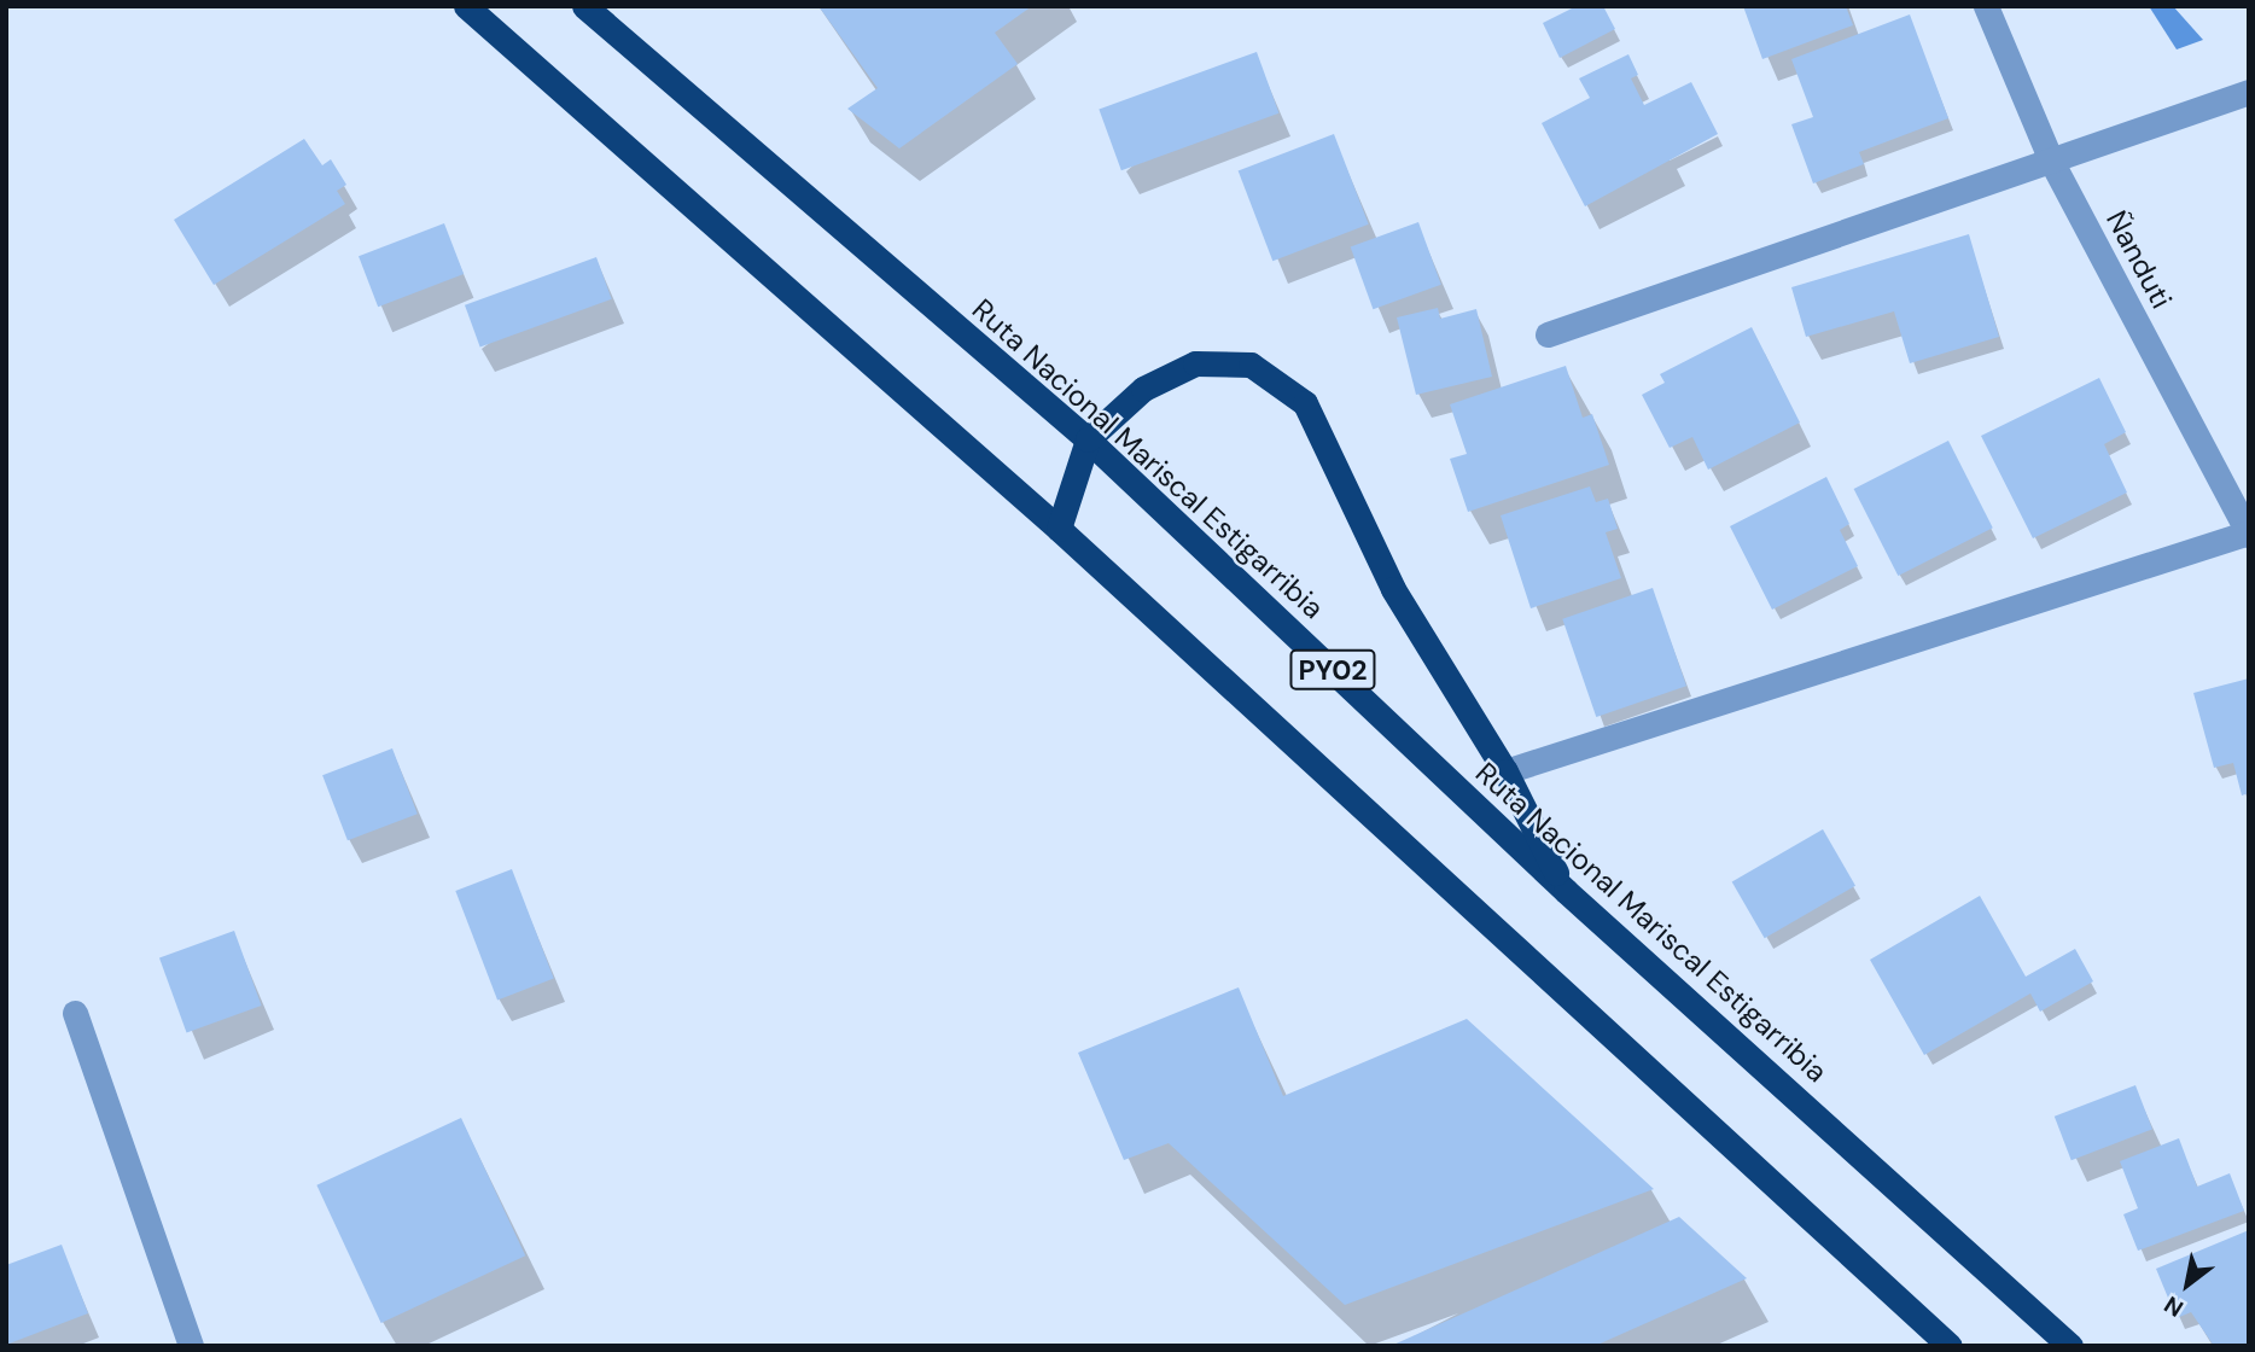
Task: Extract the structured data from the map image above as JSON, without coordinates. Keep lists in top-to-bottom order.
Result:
{
  "streets": {
    "highway": ["Ruta Nacional Mariscal Estigarribia", "PY02"],
    "street": ["Ñanduti"]
  },
  "north": "bottom left"
}
